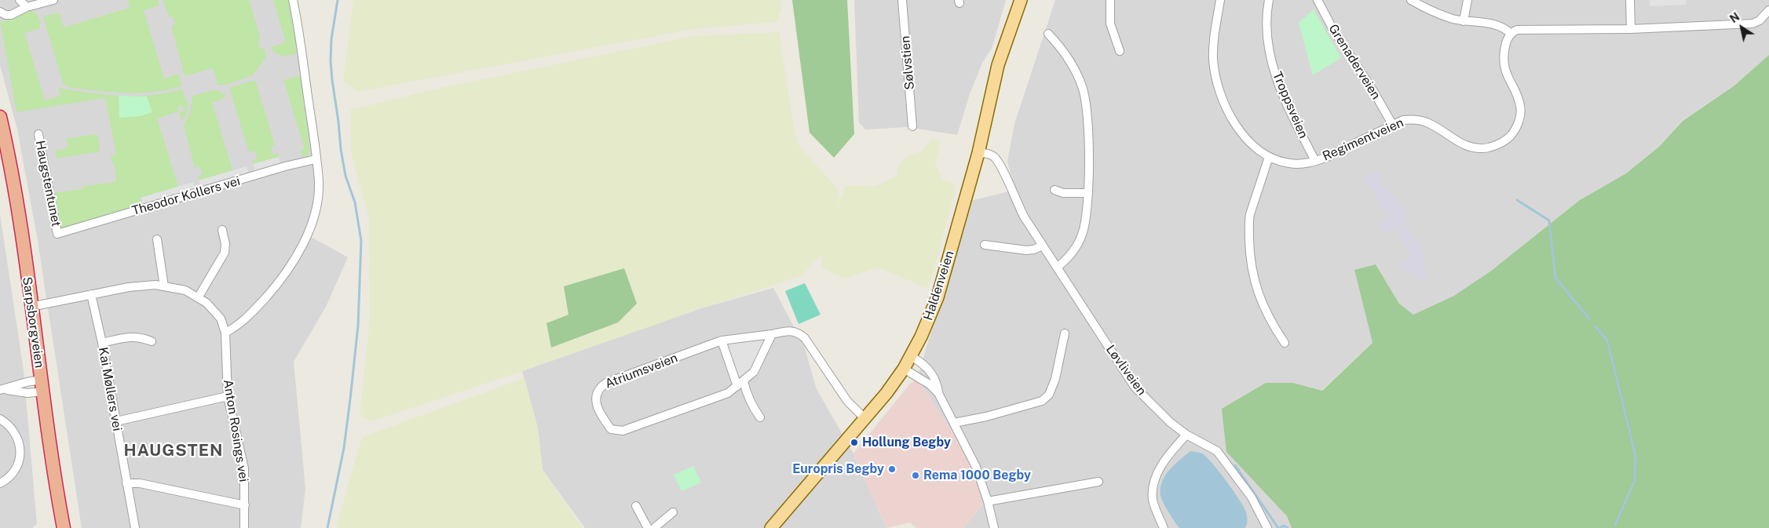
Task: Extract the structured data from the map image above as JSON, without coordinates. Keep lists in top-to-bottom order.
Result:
{
  "streets": {
    "highway": ["Sarpsborgveien"],
    "main road": ["Haldenveien"],
    "street": [
      "Grenaderveien",
      "Sølvstien",
      "Troppsveien",
      "Regimentveien",
      "Haugstentunet",
      "Theodor Kollers vei",
      "Løvliveien",
      "Atriumsveien",
      "Kai Møllers vei",
      "Anton Rosings vei"
    ]
  },
  "crossings": [
    ["Grenaderveien", "Regimentveien"],
    ["Troppsveien", "Regimentveien"],
    ["Haugstentunet", "Theodor Kollers vei"],
    ["Haldenveien", "Løvliveien"],
    ["Haldenveien", "Atriumsveien"],
    ["Sarpsborgveien", "Anton Rosings vei"],
    ["Kai Møllers vei", "Anton Rosings vei"]
  ],
  "districts": ["HAUGSTEN"],
  "places": ["Hollung Begby", "Europris Begby", "Rema 1000 Begby"],
  "north": "top left"
}
